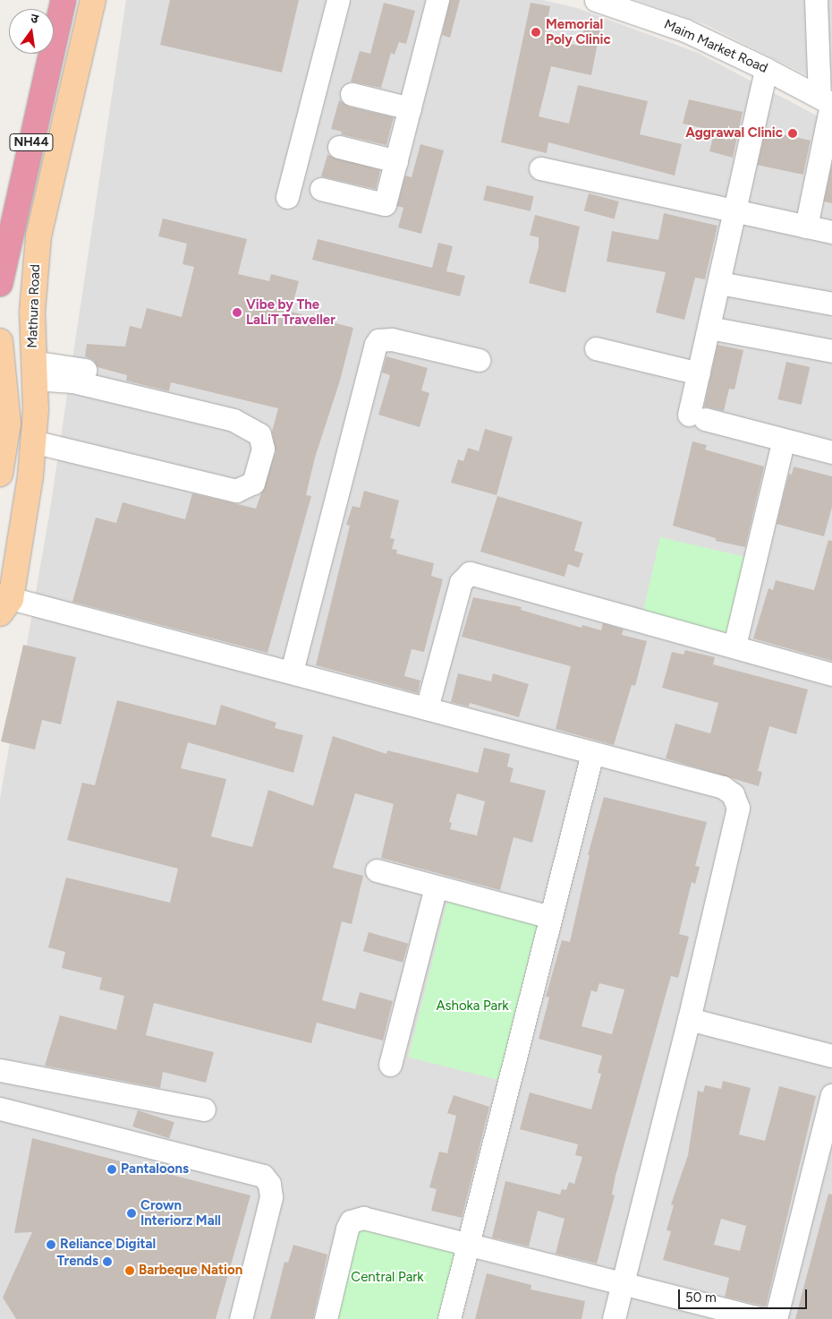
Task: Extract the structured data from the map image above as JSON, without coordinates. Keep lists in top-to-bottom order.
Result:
{
  "streets": {
    "highway": ["NH44"],
    "main road": ["Mathura Road"],
    "street": ["Maim Market Road"]
  },
  "parks": ["Ashoka Park", "Central Park"],
  "places": [
    "Memorial Poly Clinic",
    "Aggrawal Clinic",
    "Vibe by The LaLiT Traveller",
    "Pantaloons",
    "Crown Interiorz Mall",
    "Reliance Digital",
    "Trends",
    "Barbeque Nation"
  ],
  "scale_bar": "50 m",
  "north": "top"
}
